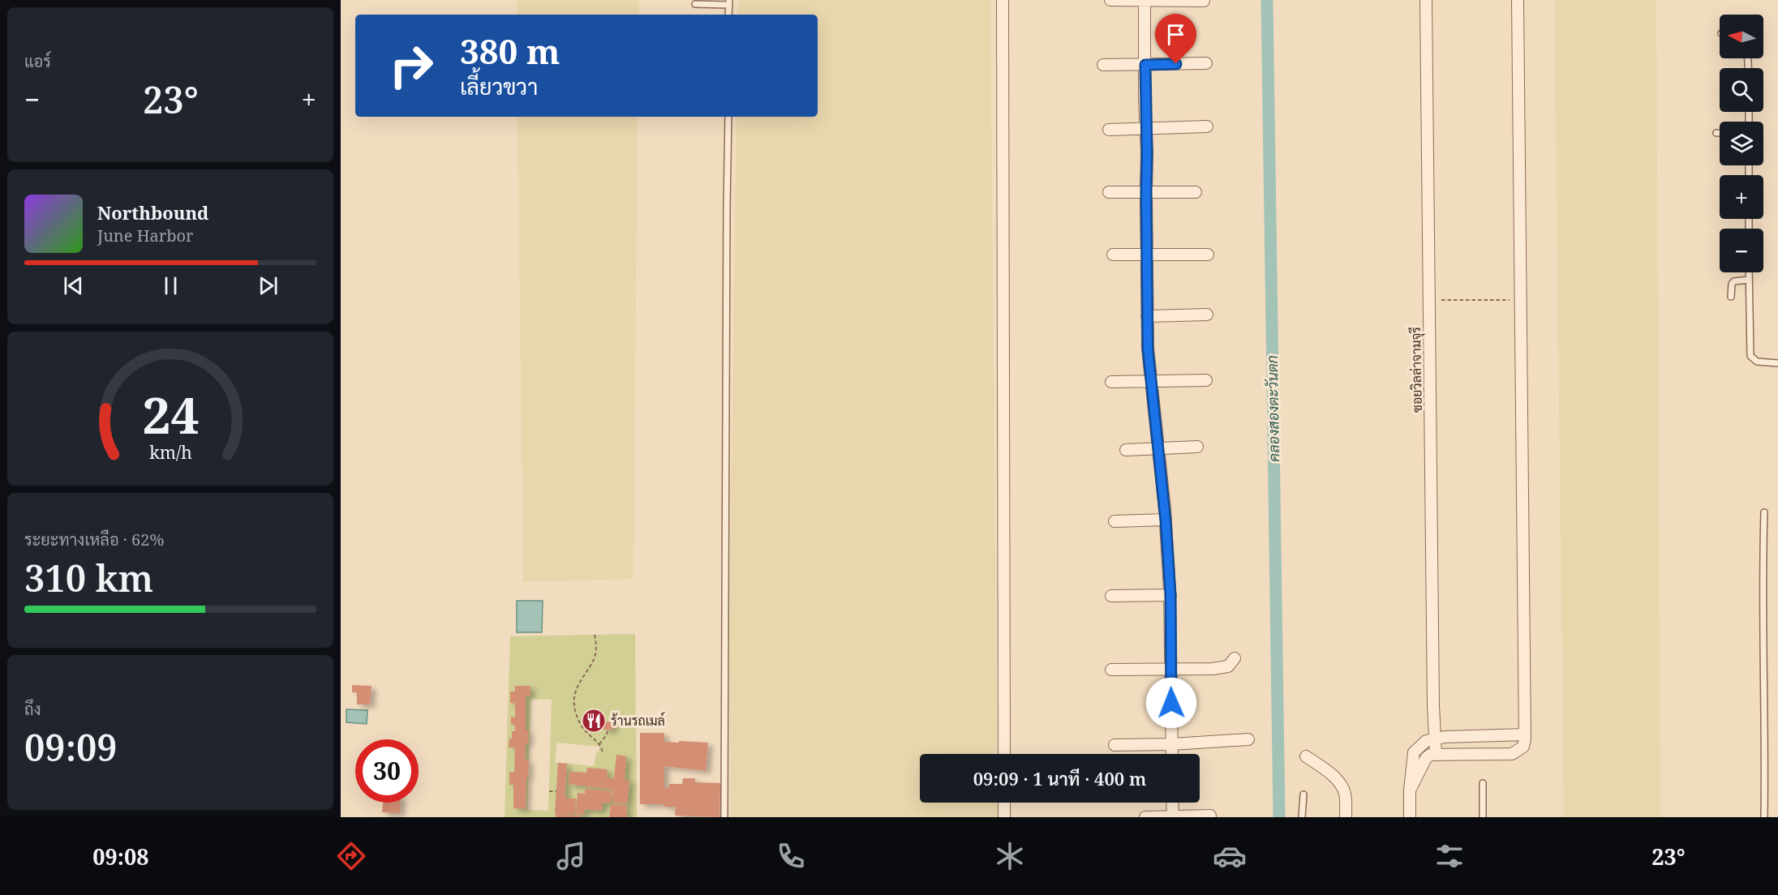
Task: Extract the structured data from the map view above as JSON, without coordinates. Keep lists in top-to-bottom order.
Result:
{
  "streets": {
    "street": ["ซอยวิลล่าจามจุรี"]
  },
  "water": ["คลองสองตะวันตก"],
  "places": {
    "restaurant": ["ร้านรถเมล์"]
  },
  "north": "left",
  "page": {
    "tile": [
      "แอร์",
      ["ระยะทางเหลือ · 62%", "310 km"],
      ["ถึง", "09:09"]
    ],
    "map_buttons": ["+", "−"],
    "turn": ["380 m", "เลี้ยวขวา"],
    "heat": ["−", "23°", "+"],
    "song": ["Northbound", "June Harbor"],
    "limit": "30",
    "trip": "09:09 · 1 นาที · 400 m",
    "tabs": ["09:08", "23°"],
    "gauge": ["24", "km/h"]
  }
}
